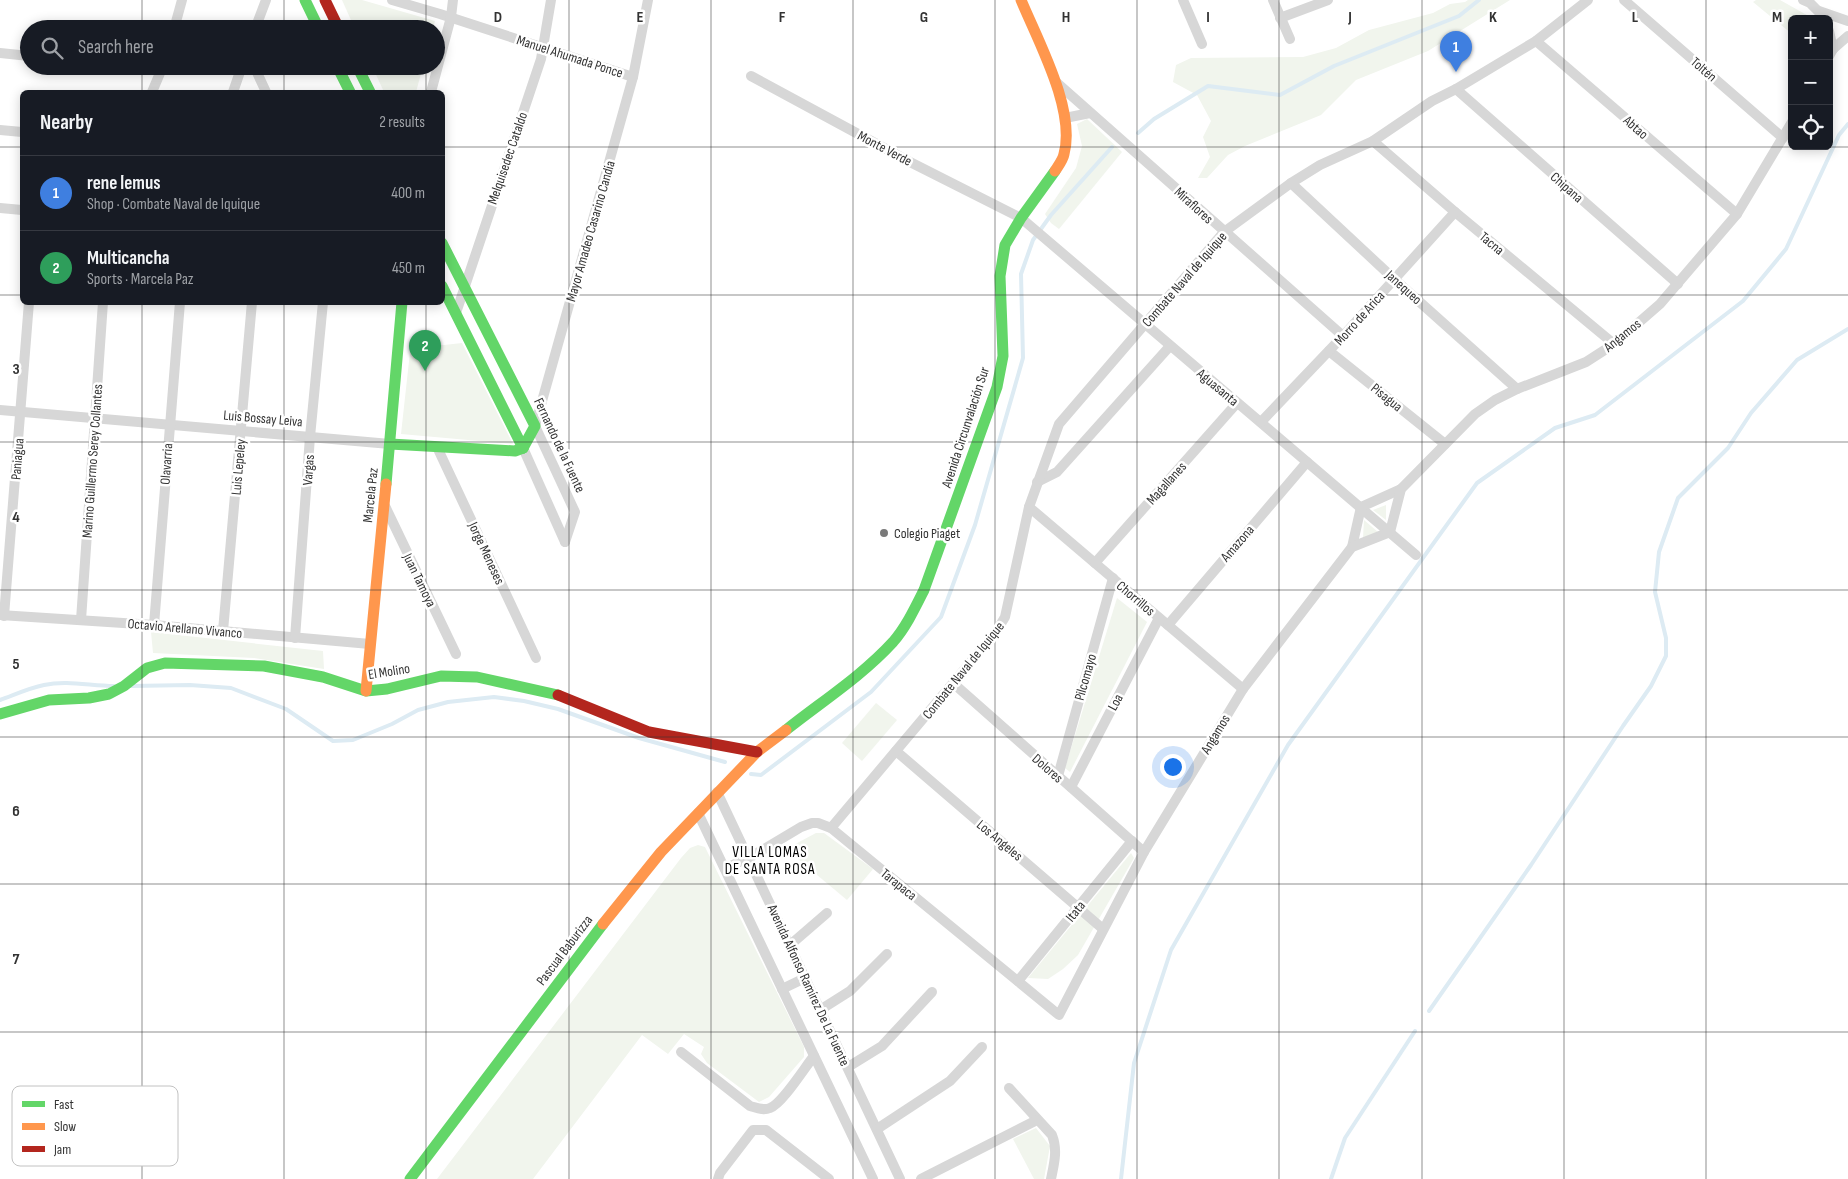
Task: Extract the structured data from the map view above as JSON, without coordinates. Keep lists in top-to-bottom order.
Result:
{
  "streets": {
    "street": [
      "Manuel Ahumada Ponce",
      "Toltén",
      "Abtao",
      "Monte Verde",
      "Melquisedec Cataldo",
      "Chipana",
      "Miraflores",
      "Mayor Amadeo Casarino Candia",
      "Tacna",
      "Combate Naval de Iquique",
      "Janequeo",
      "Morro de Arica",
      "Angamos",
      "Aguasanta",
      "Pisagua",
      "Luis Bossay Leiva",
      "Avenida Circunvalación Sur",
      "Fernando de la Fuente",
      "Paniagua",
      "Marino Guillermo Serey Collantes",
      "Olavarria",
      "Luis Lepeley",
      "Vargas",
      "Magallanes",
      "Marcela Paz",
      "Amazona",
      "Jorge Meneses",
      "Juan Tamoya",
      "Chorrillos",
      "Octavio Arellano Vivanco",
      "El Molino",
      "Pilcomayo",
      "Loa",
      "Dolores",
      "Los Angeles",
      "Tarapaca",
      "Itata",
      "Pascual Baburizza",
      "Avenida Alfonso Ramírez De La Fuente"
    ]
  },
  "crossings": [
    ["Manuel Ahumada Ponce", "Melquisedec Cataldo"],
    ["Manuel Ahumada Ponce", "Mayor Amadeo Casarino Candia"],
    ["Toltén", "Angamos"],
    ["Abtao", "Combate Naval de Iquique"],
    ["Abtao", "Angamos"],
    ["Monte Verde", "Aguasanta"],
    ["Monte Verde", "Avenida Circunvalación Sur"],
    ["Melquisedec Cataldo", "Fernando de la Fuente"],
    ["Chipana", "Combate Naval de Iquique"],
    ["Chipana", "Angamos"],
    ["Miraflores", "Combate Naval de Iquique"],
    ["Miraflores", "Morro de Arica"],
    ["Miraflores", "Avenida Circunvalación Sur"],
    ["Mayor Amadeo Casarino Candia", "Fernando de la Fuente"],
    ["Tacna", "Combate Naval de Iquique"],
    ["Tacna", "Morro de Arica"],
    ["Tacna", "Angamos"],
    ["Combate Naval de Iquique", "Janequeo"],
    ["Combate Naval de Iquique", "Aguasanta"],
    ["Combate Naval de Iquique", "Chorrillos"],
    ["Combate Naval de Iquique", "Dolores"],
    ["Combate Naval de Iquique", "Los Angeles"],
    ["Combate Naval de Iquique", "Tarapaca"],
    ["Janequeo", "Morro de Arica"],
    ["Janequeo", "Angamos"],
    ["Morro de Arica", "Aguasanta"],
    ["Morro de Arica", "Pisagua"],
    ["Angamos", "Aguasanta"],
    ["Angamos", "Pisagua"],
    ["Angamos", "Chorrillos"],
    ["Angamos", "Dolores"],
    ["Angamos", "Los Angeles"],
    ["Angamos", "Tarapaca"],
    ["Aguasanta", "Avenida Circunvalación Sur"],
    ["Aguasanta", "Magallanes"],
    ["Aguasanta", "Amazona"],
    ["Luis Bossay Leiva", "Fernando de la Fuente"],
    ["Luis Bossay Leiva", "Paniagua"],
    ["Luis Bossay Leiva", "Marino Guillermo Serey Collantes"],
    ["Luis Bossay Leiva", "Olavarria"],
    ["Luis Bossay Leiva", "Luis Lepeley"],
    ["Luis Bossay Leiva", "Vargas"],
    ["Luis Bossay Leiva", "Marcela Paz"],
    ["Luis Bossay Leiva", "Jorge Meneses"],
    ["Avenida Circunvalación Sur", "El Molino"],
    ["Avenida Circunvalación Sur", "Pascual Baburizza"],
    ["Paniagua", "Octavio Arellano Vivanco"],
    ["Marino Guillermo Serey Collantes", "Octavio Arellano Vivanco"],
    ["Olavarria", "Octavio Arellano Vivanco"],
    ["Luis Lepeley", "Octavio Arellano Vivanco"],
    ["Vargas", "Octavio Arellano Vivanco"],
    ["Magallanes", "Chorrillos"],
    ["Marcela Paz", "Juan Tamoya"],
    ["Marcela Paz", "Octavio Arellano Vivanco"],
    ["Marcela Paz", "El Molino"],
    ["Amazona", "Chorrillos"],
    ["Chorrillos", "Pilcomayo"],
    ["Chorrillos", "Loa"],
    ["El Molino", "Pascual Baburizza"],
    ["Pilcomayo", "Dolores"],
    ["Loa", "Dolores"],
    ["Dolores", "Itata"],
    ["Los Angeles", "Itata"],
    ["Tarapaca", "Itata"],
    ["Pascual Baburizza", "Avenida Alfonso Ramírez De La Fuente"]
  ],
  "districts": ["VILLA LOMAS DE SANTA ROSA"],
  "places": ["Colegio Piaget"],
  "legend": ["Fast", "Slow", "Jam"],
  "page": {
    "map_buttons": ["+", "−"],
    "search": "Search here",
    "pins": ["1", "2"],
    "heading": ["Nearby", "2 results"],
    "list": [
      {
        "mark": "1",
        "name": "rene lemus",
        "note": "Shop · Combate Naval de Iquique",
        "value": "400 m"
      },
      {
        "mark": "2",
        "name": "Multicancha",
        "note": "Sports · Marcela Paz",
        "value": "450 m"
      }
    ]
  },
  "grid": {
    "columns": [
      "D",
      "E",
      "F",
      "G",
      "H",
      "I",
      "J",
      "K",
      "L",
      "M"
    ],
    "rows": [
      "3",
      "4",
      "5",
      "6",
      "7"
    ]
  }
}
